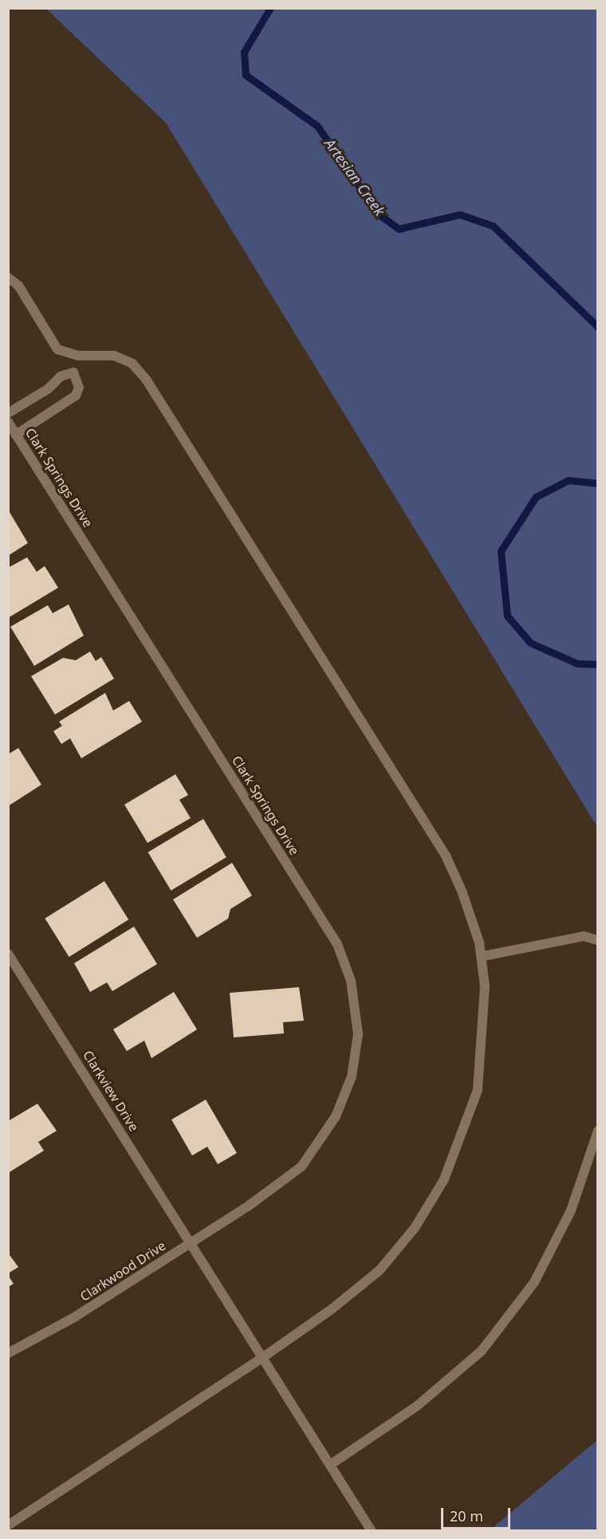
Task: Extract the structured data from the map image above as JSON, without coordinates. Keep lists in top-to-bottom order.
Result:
{
  "streets": {
    "street": ["Clark Springs Drive", "Clarkview Drive", "Clarkwood Drive"]
  },
  "crossings": [
    ["Clark Springs Drive", "Clarkwood Drive"],
    ["Clarkview Drive", "Clarkwood Drive"]
  ],
  "water": ["Artesian Creek"],
  "scale_bar": "20 m"
}
